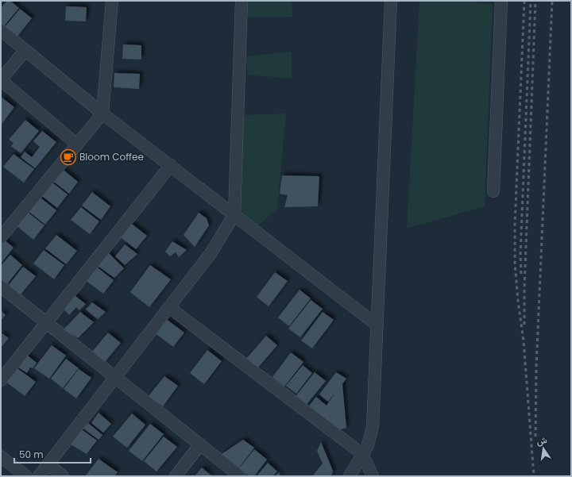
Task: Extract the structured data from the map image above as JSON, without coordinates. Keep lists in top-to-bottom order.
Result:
{
  "places": {
    "cafe": ["Bloom Coffee"]
  },
  "scale_bar": "50 m",
  "north": "top"
}
